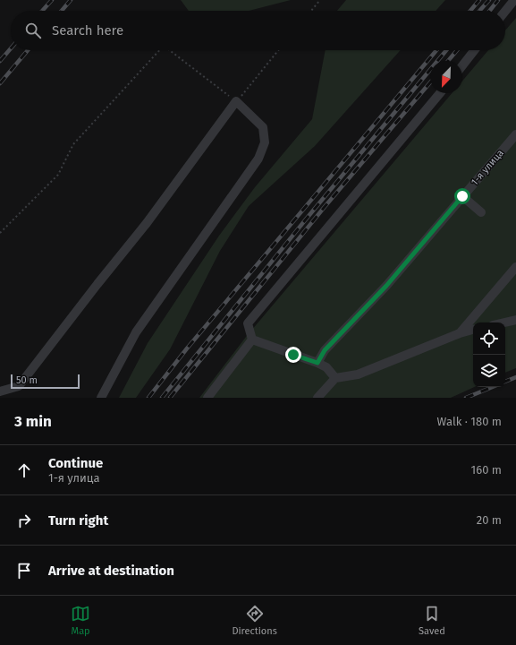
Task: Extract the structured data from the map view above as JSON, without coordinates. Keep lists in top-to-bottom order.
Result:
{
  "streets": {
    "street": ["1-я улица"]
  },
  "scale_bar": "50 m",
  "north": "bottom left",
  "page": {
    "search": "Search here",
    "scale": "50 m",
    "heading": ["3 min", "Walk · 180 m"],
    "list": [
      ["Continue", "1-я улица", "160 m"],
      ["Turn right", "20 m"],
      "Arrive at destination"
    ],
    "nav": ["Map", "Directions", "Saved"]
  }
}
